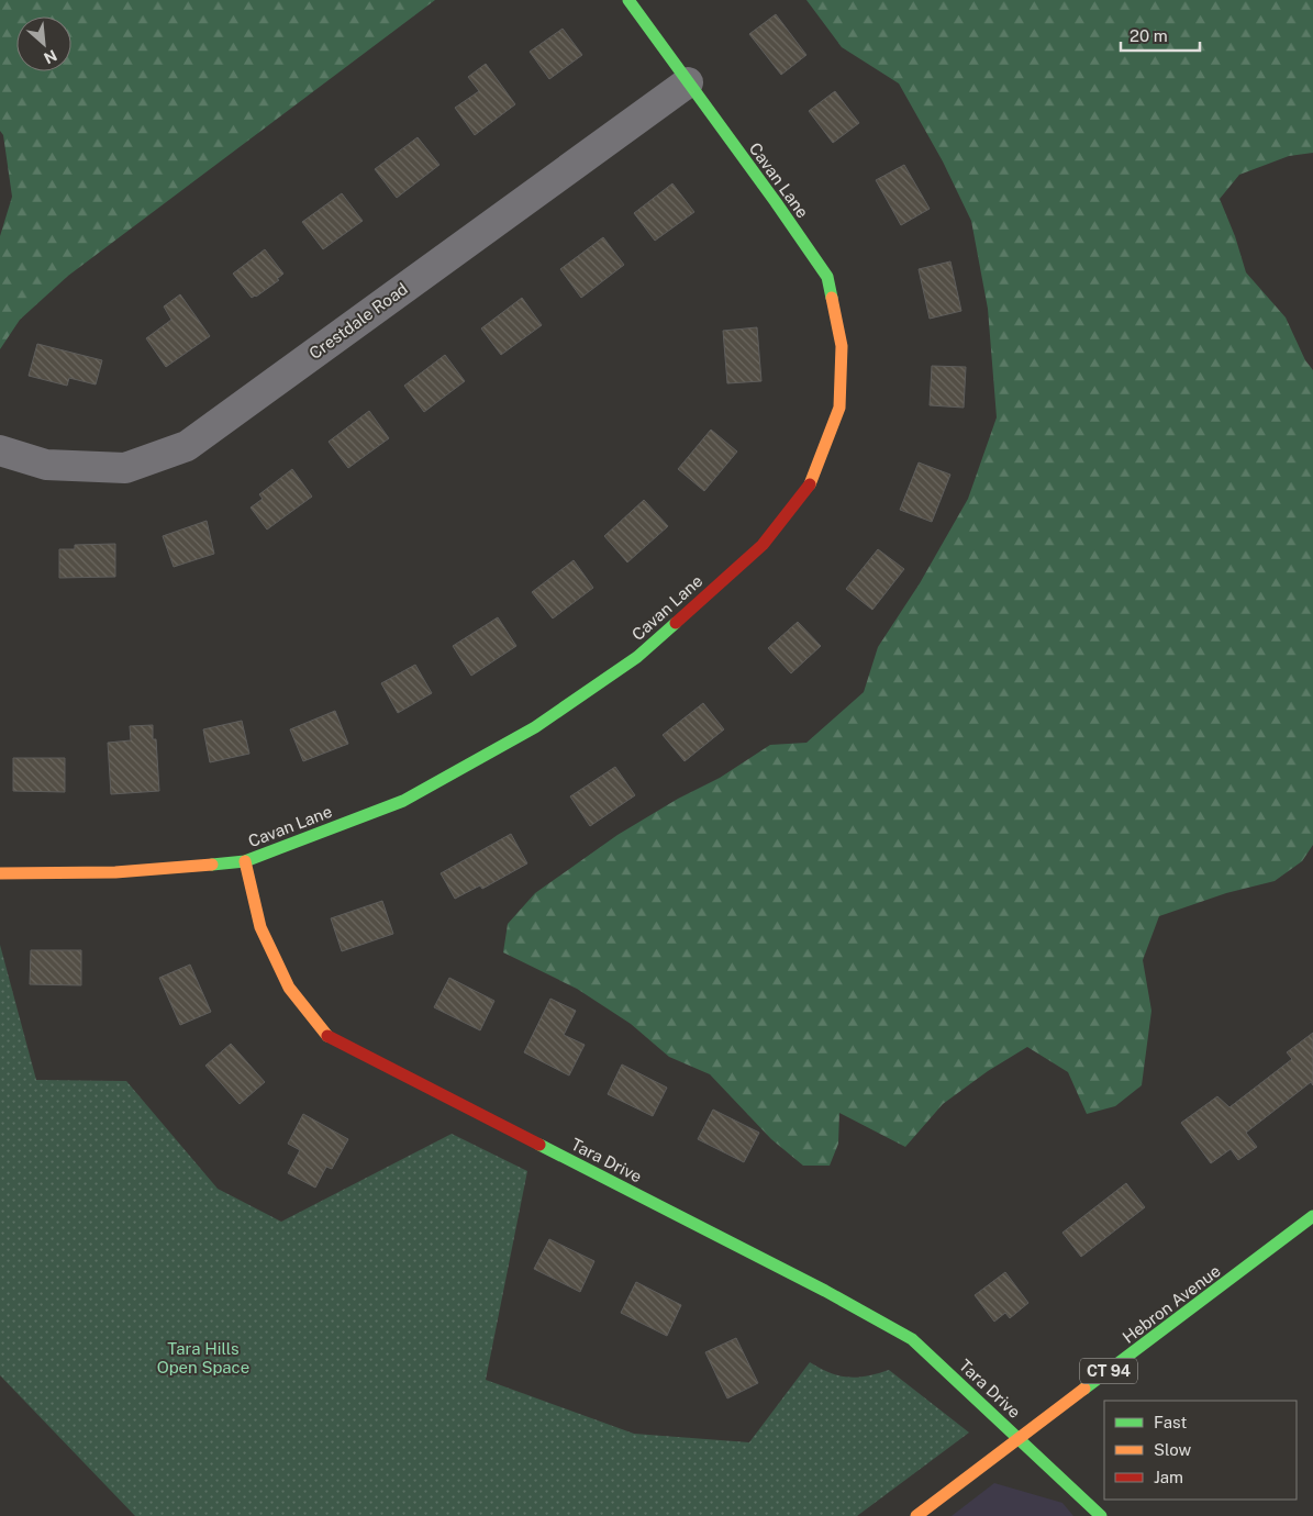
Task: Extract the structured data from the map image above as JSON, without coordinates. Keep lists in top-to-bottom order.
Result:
{
  "streets": {
    "street": [
      "Cavan Lane",
      "Crestdale Road",
      "Tara Drive",
      "Hebron Avenue",
      "CT 94"
    ]
  },
  "crossings": [
    ["Cavan Lane", "Crestdale Road"],
    ["Cavan Lane", "Tara Drive"],
    ["Tara Drive", "Hebron Avenue"]
  ],
  "parks": ["Tara Hills Open Space"],
  "legend": ["Fast", "Slow", "Jam"],
  "scale_bar": "20 m",
  "north": "bottom right"
}
